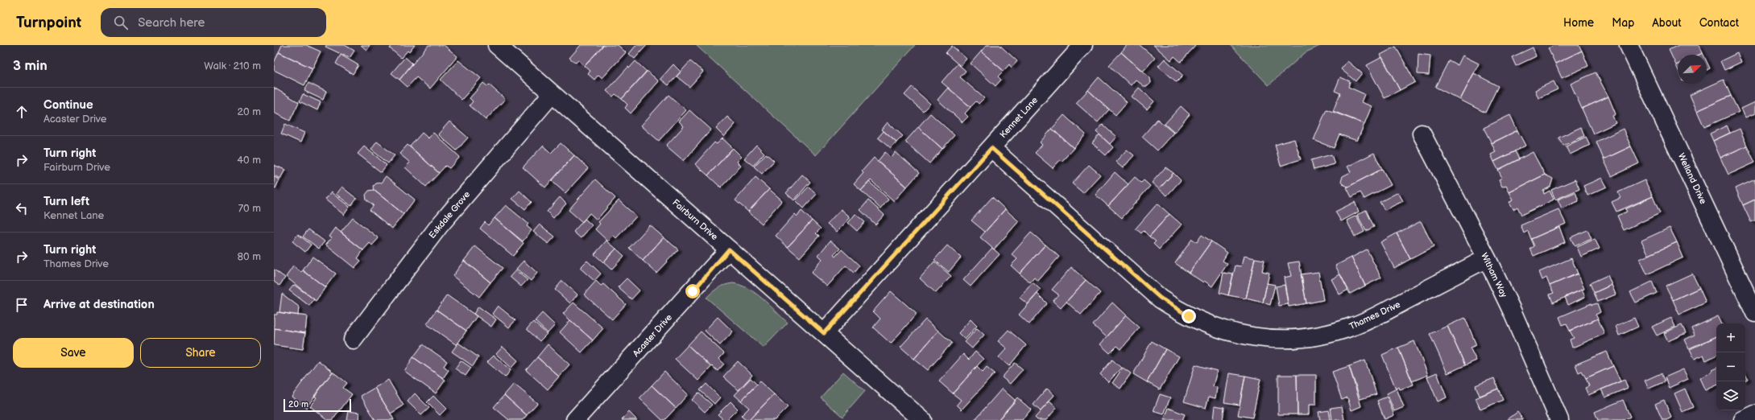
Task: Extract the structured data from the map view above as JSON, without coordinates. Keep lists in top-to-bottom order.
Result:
{
  "streets": {
    "street": [
      "Kennet Lane",
      "Welland Drive",
      "Eskdale Grove",
      "Fairburn Drive",
      "Witham Way",
      "Thames Drive",
      "Acaster Drive"
    ]
  },
  "crossings": [
    ["Kennet Lane", "Fairburn Drive"],
    ["Kennet Lane", "Thames Drive"],
    ["Eskdale Grove", "Fairburn Drive"],
    ["Fairburn Drive", "Acaster Drive"],
    ["Witham Way", "Thames Drive"]
  ],
  "scale_bar": "20 m",
  "north": "top right",
  "page": {
    "header": "Turnpoint",
    "search": "Search here",
    "nav": [
      "Home",
      "Map",
      "About",
      "Contact"
    ],
    "heading": ["3 min", "Walk · 210 m"],
    "list": [
      ["Continue", "Acaster Drive", "20 m"],
      ["Turn right", "Fairburn Drive", "40 m"],
      ["Turn left", "Kennet Lane", "70 m"],
      ["Turn right", "Thames Drive", "80 m"],
      "Arrive at destination"
    ],
    "map_buttons": ["+", "−"],
    "buttons": ["Save", "Share"],
    "scale": "20 m"
  }
}
